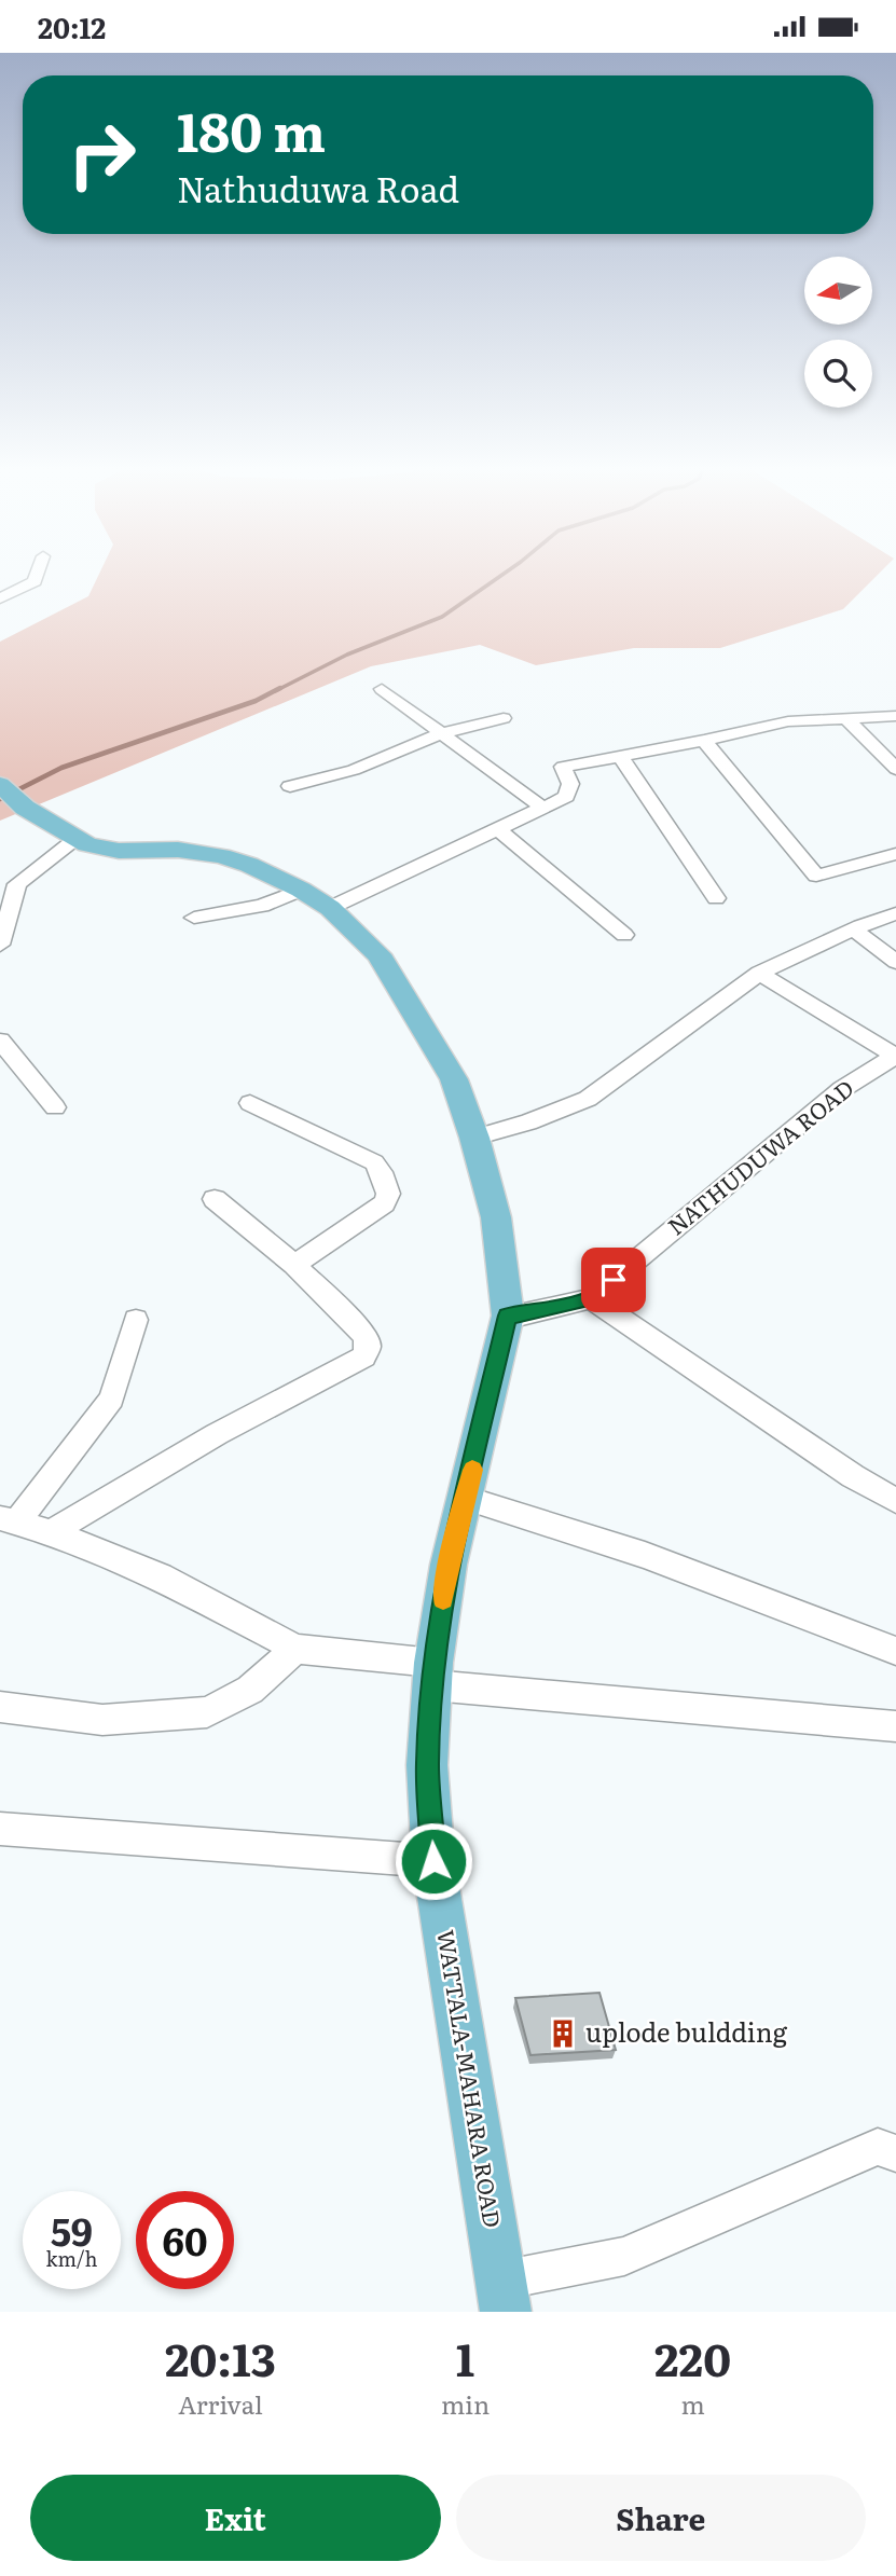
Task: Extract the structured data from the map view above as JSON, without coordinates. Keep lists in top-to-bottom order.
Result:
{
  "streets": {
    "main road": ["WATTALA-MAHARA ROAD"],
    "street": ["NATHUDUWA ROAD"]
  },
  "crossings": [
    ["NATHUDUWA ROAD", "WATTALA-MAHARA ROAD"]
  ],
  "places": {
    "building": ["uplode buldding"]
  },
  "north": "left",
  "page": {
    "status": "20:12",
    "turn": ["180 m", "Nathuduwa Road"],
    "speed": "59 km/h",
    "limit": "60",
    "eta": [
      "20:13",
      "Arrival",
      "1",
      "min",
      "220",
      "m"
    ],
    "buttons": ["Exit", "Share"]
  }
}
